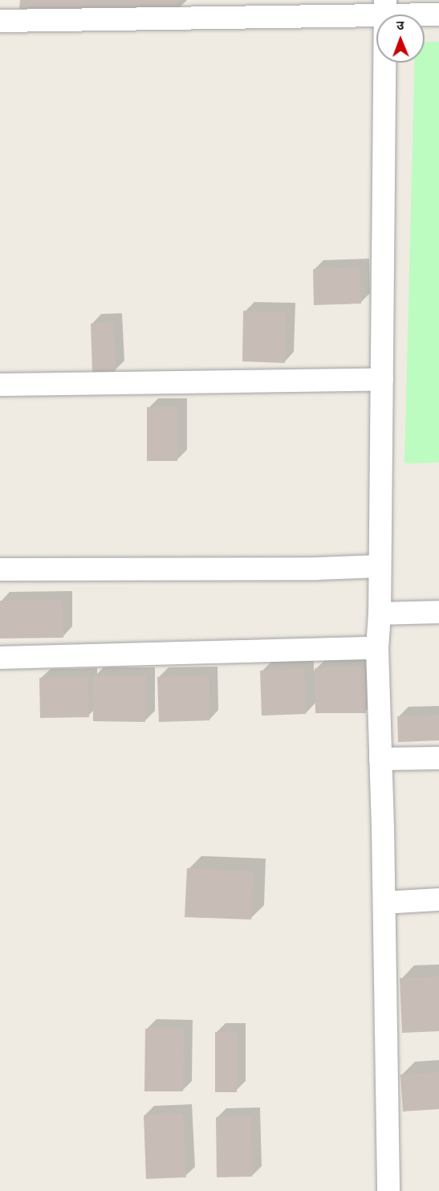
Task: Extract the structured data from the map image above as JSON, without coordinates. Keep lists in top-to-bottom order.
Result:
{
  "north": "top"
}
